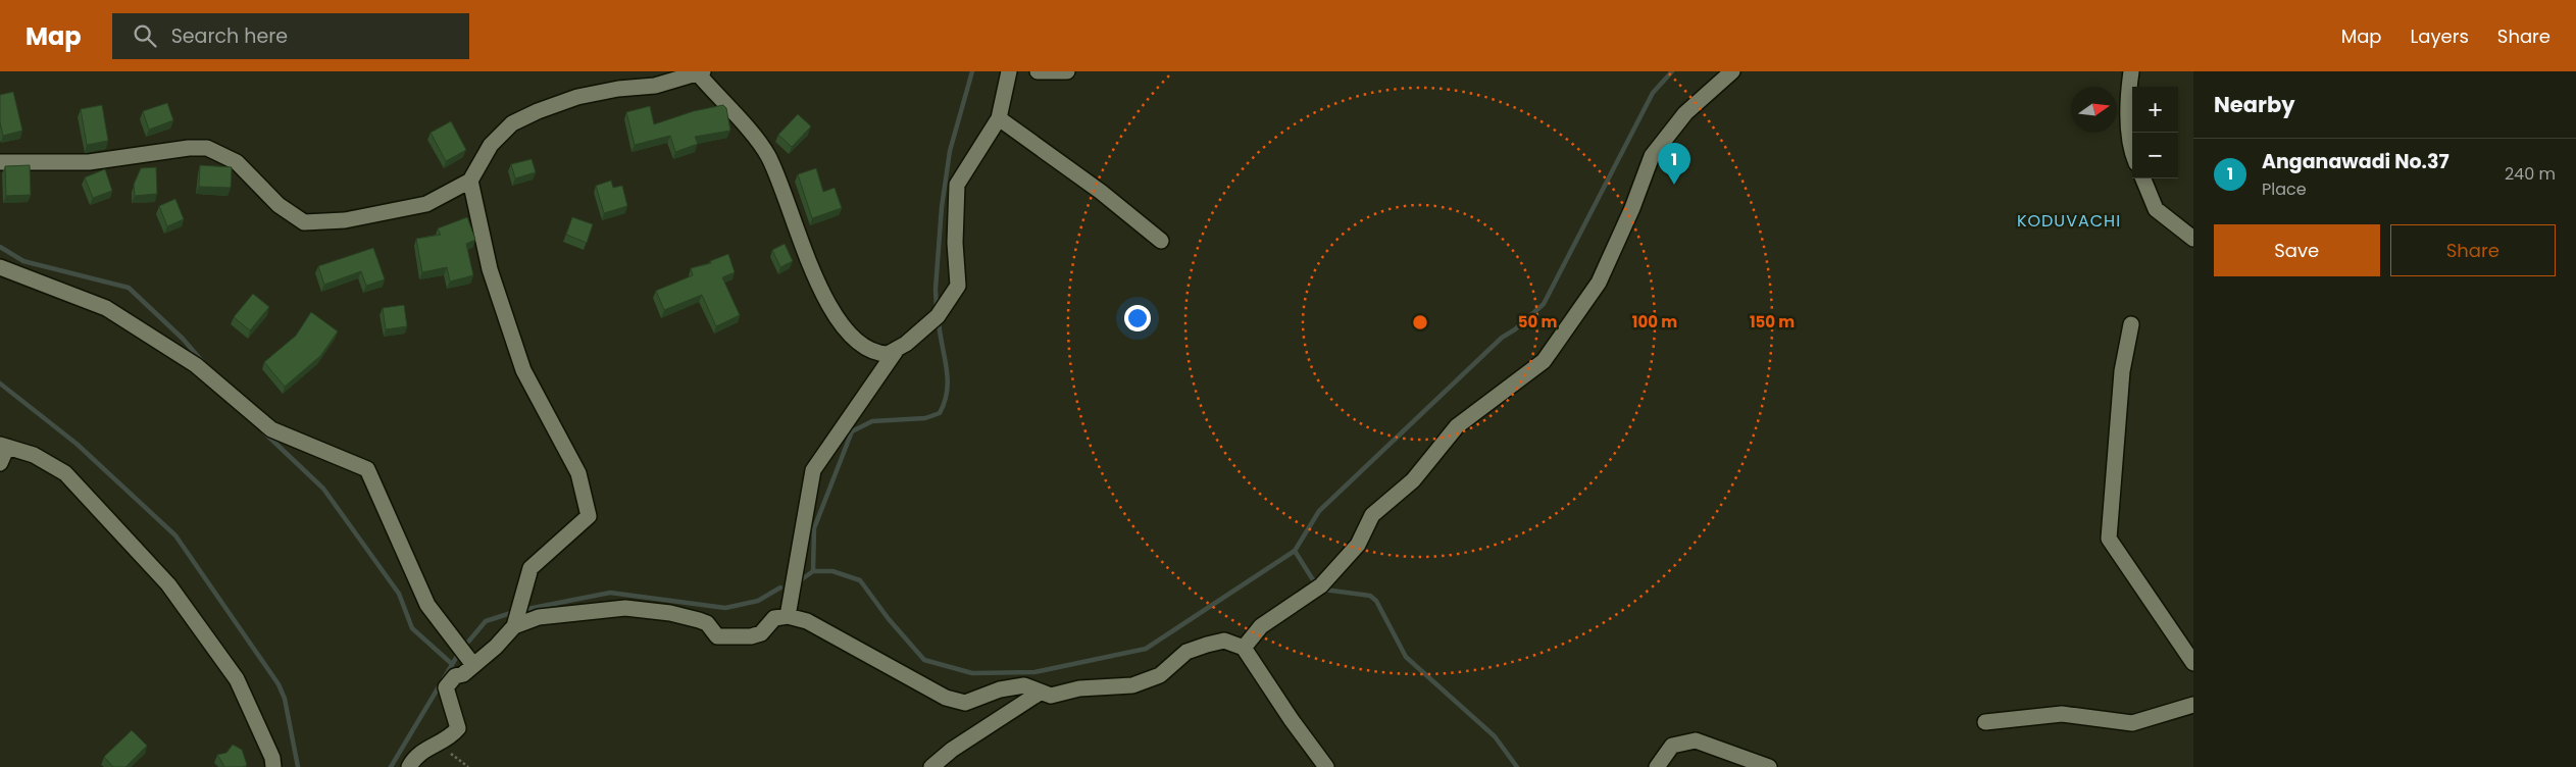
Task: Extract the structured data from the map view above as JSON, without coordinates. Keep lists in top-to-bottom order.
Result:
{
  "districts": ["KODUVACHI"],
  "north": "right",
  "page": {
    "header": "Map",
    "search": "Search here",
    "nav": ["Map", "Layers", "Share"],
    "heading": "Nearby",
    "map_buttons": ["+", "−"],
    "list": [
      {
        "mark": "1",
        "name": "Anganawadi No.37",
        "note": "Place",
        "value": "240 m"
      }
    ],
    "pins": "1",
    "buttons": ["Save", "Share"]
  },
  "rings": ["50 m", "100 m", "150 m"]
}
